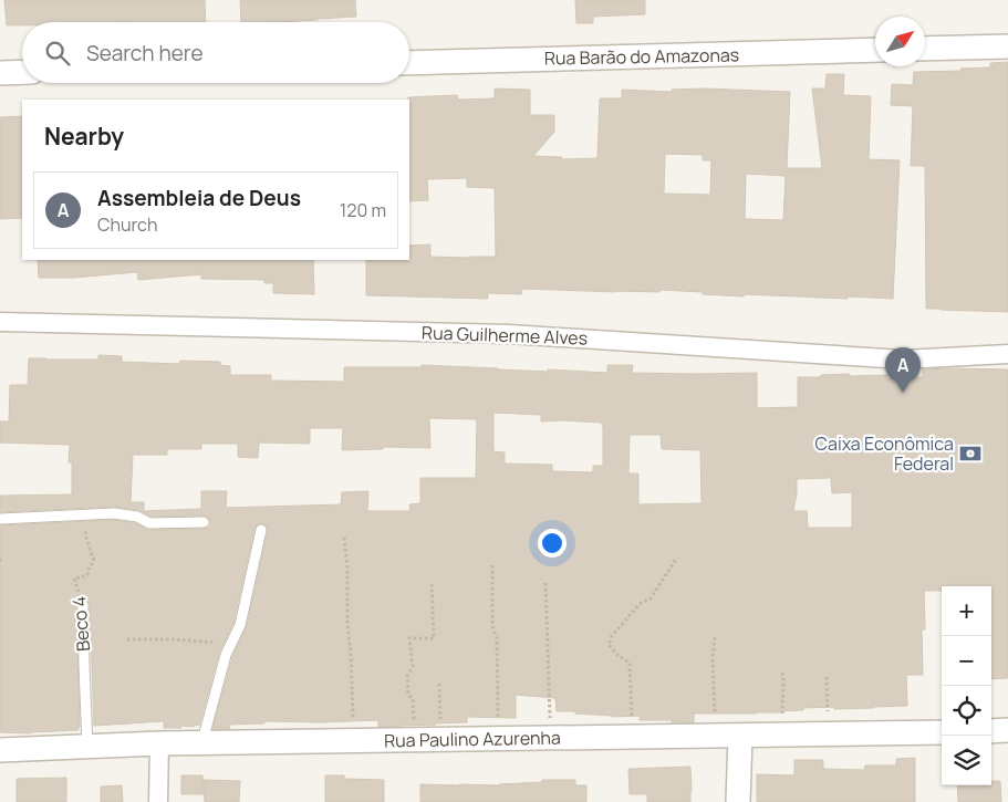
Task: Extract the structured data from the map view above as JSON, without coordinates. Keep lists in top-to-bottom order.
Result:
{
  "streets": {
    "street": ["Rua Barão do Amazonas", "Rua Guilherme Alves", "Rua Paulino Azurenha"],
    "lane": ["Beco 4"]
  },
  "crossings": [
    ["Beco 4", "Rua Paulino Azurenha"]
  ],
  "places": {
    "bank": ["Caixa Econômica Federal"]
  },
  "north": "top right",
  "page": {
    "search": "Search here",
    "heading": "Nearby",
    "list": [
      {
        "mark": "A",
        "name": "Assembleia de Deus",
        "note": "Church",
        "value": "120 m"
      }
    ],
    "pins": "A",
    "map_buttons": ["+", "−"]
  }
}
